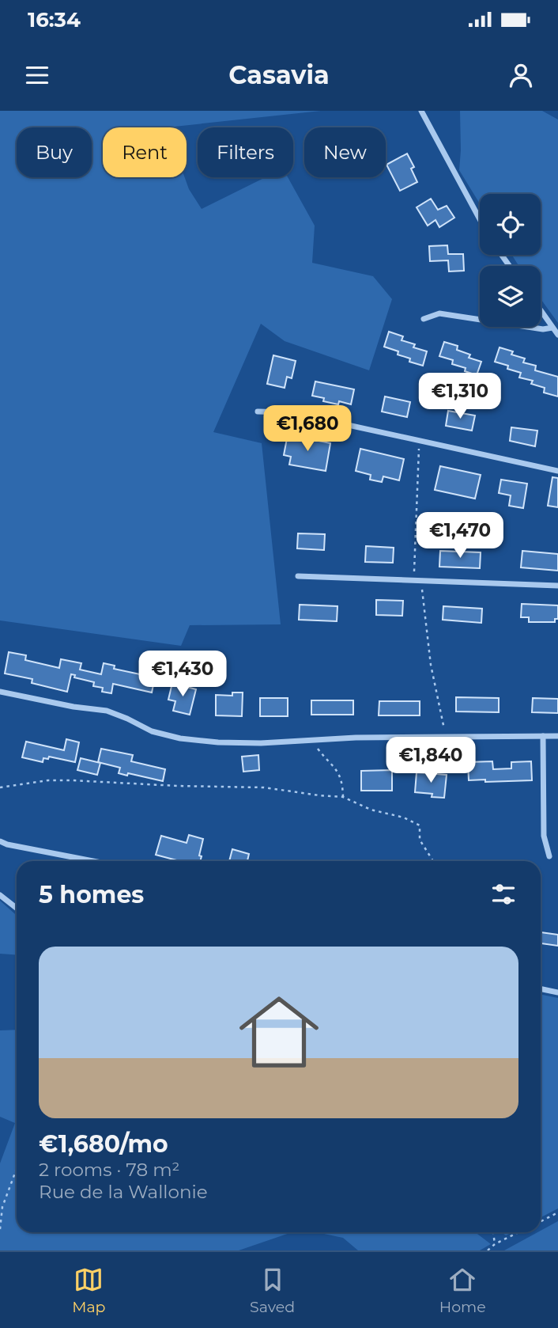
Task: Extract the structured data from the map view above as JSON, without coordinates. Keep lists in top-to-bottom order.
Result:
{
  "page": {
    "status": "16:34",
    "header": "Casavia",
    "chip": [
      "Buy",
      "Rent",
      "Filters",
      "New"
    ],
    "price": [
      "€1,310",
      "€1,680",
      "€1,470",
      "€1,430",
      "€1,840"
    ],
    "heading": "5 homes",
    "list": [
      {
        "name": "€1,680/mo",
        "note": "2 rooms · 78 m² · Rue de la Wallonie"
      }
    ],
    "tabs": ["Map", "Saved", "Home"]
  }
}
